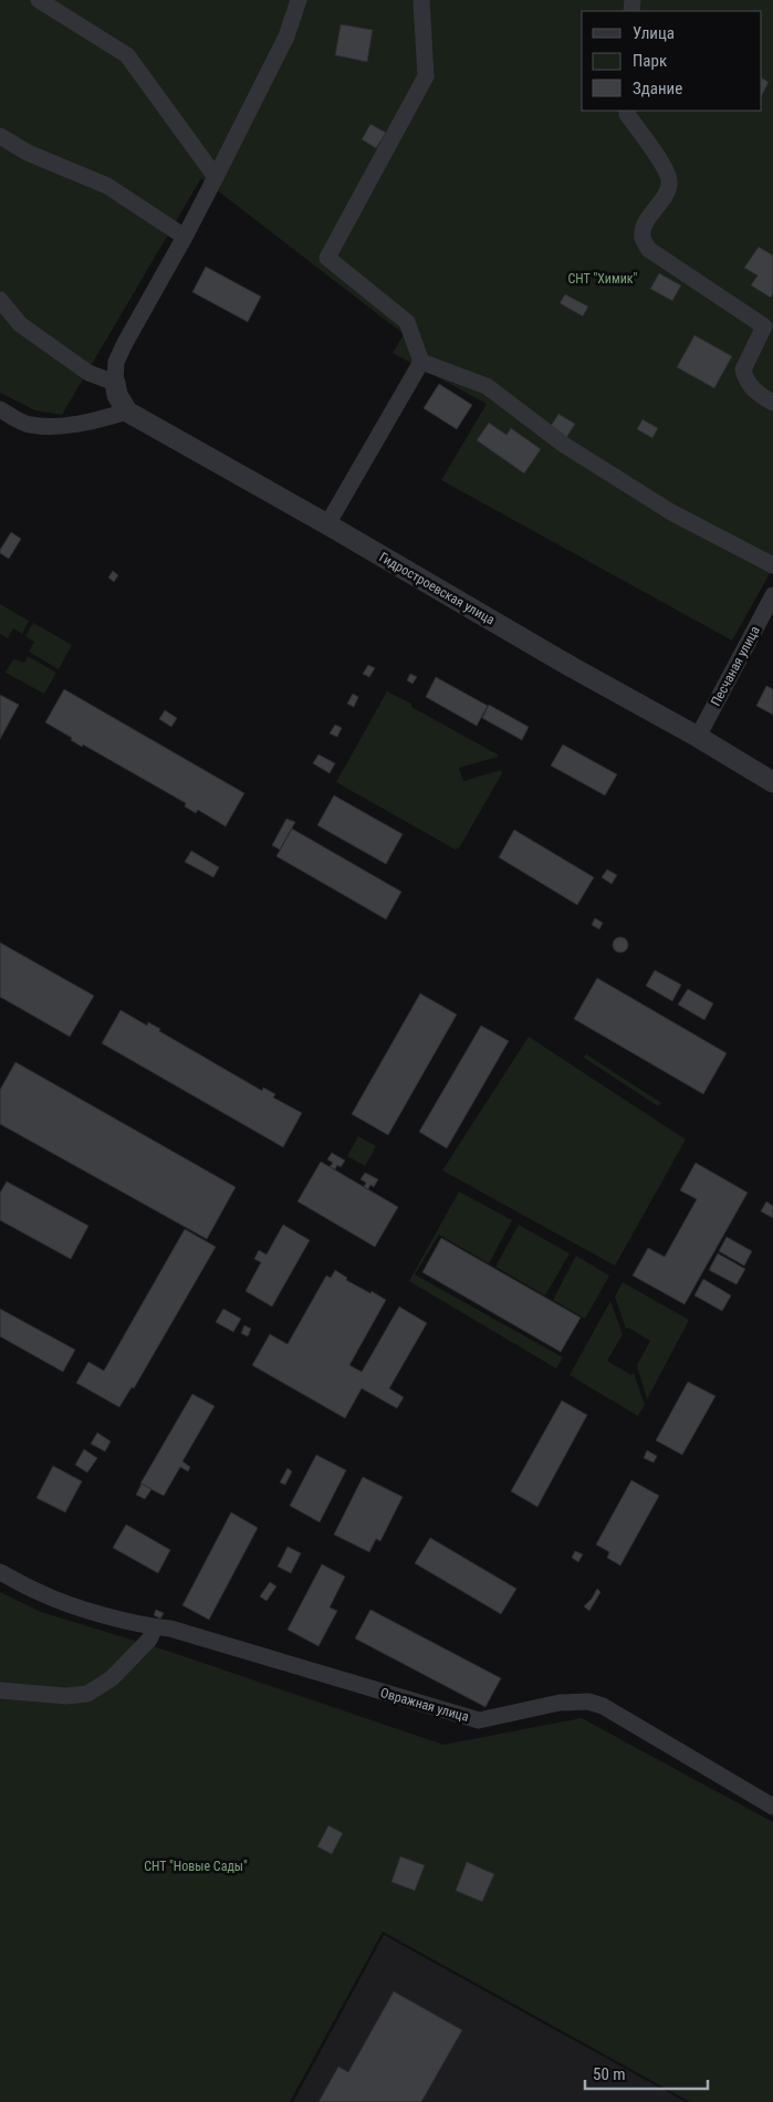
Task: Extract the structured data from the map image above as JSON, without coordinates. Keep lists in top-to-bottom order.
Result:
{
  "streets": {
    "street": ["Гидростроевская улица", "Песчаная улица", "Овражная улица"]
  },
  "crossings": [
    ["Гидростроевская улица", "Песчаная улица"]
  ],
  "parks": ["СНТ \"Химик\"", "СНТ \"Новые Сады\""],
  "legend": ["Улица", "Парк", "Здание"],
  "scale_bar": "50 m"
}
